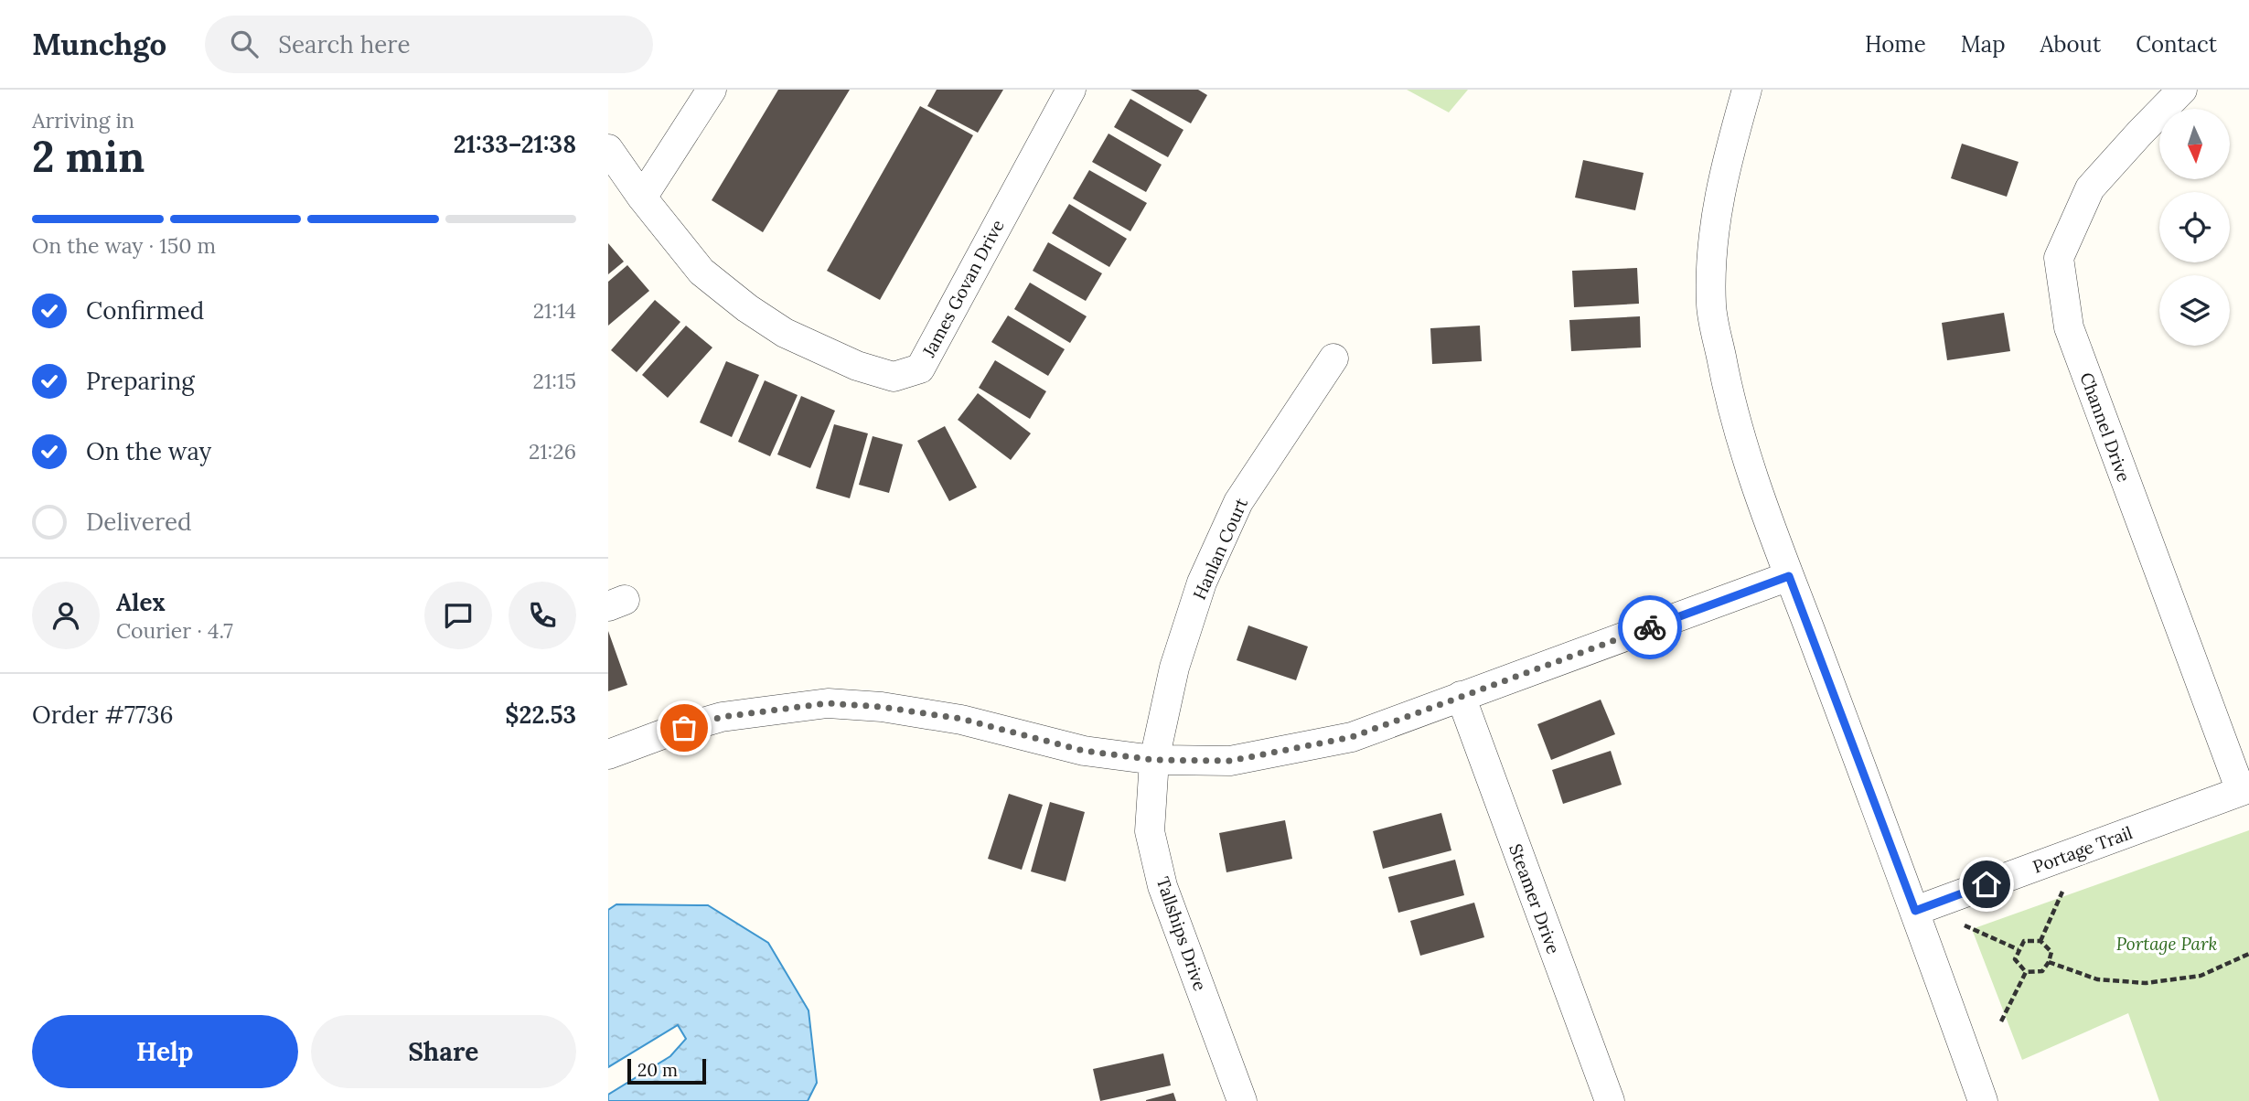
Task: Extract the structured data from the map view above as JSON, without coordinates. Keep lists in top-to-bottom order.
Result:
{
  "streets": {
    "street": [
      "James Govan Drive",
      "Channel Drive",
      "Hanlan Court",
      "Portage Trail",
      "Steamer Drive",
      "Tallships Drive"
    ]
  },
  "crossings": [
    ["Channel Drive", "Portage Trail"],
    ["Hanlan Court", "Tallships Drive"]
  ],
  "parks": ["Portage Park"],
  "scale_bar": "20 m",
  "north": "bottom",
  "page": {
    "header": "Munchgo",
    "search": "Search here",
    "nav": [
      "Home",
      "Map",
      "About",
      "Contact"
    ],
    "heading": ["2 min", "Arriving in", "21:33–21:38"],
    "panel": [
      "Alex",
      "Courier · 4.7",
      "Order #7736",
      "$22.53"
    ],
    "bar": "On the way · 150 m",
    "list": [
      ["Confirmed", "21:14"],
      ["Preparing", "21:15"],
      ["On the way", "21:26"],
      "Delivered"
    ],
    "buttons": ["Help", "Share"],
    "scale": "20 m"
  }
}
